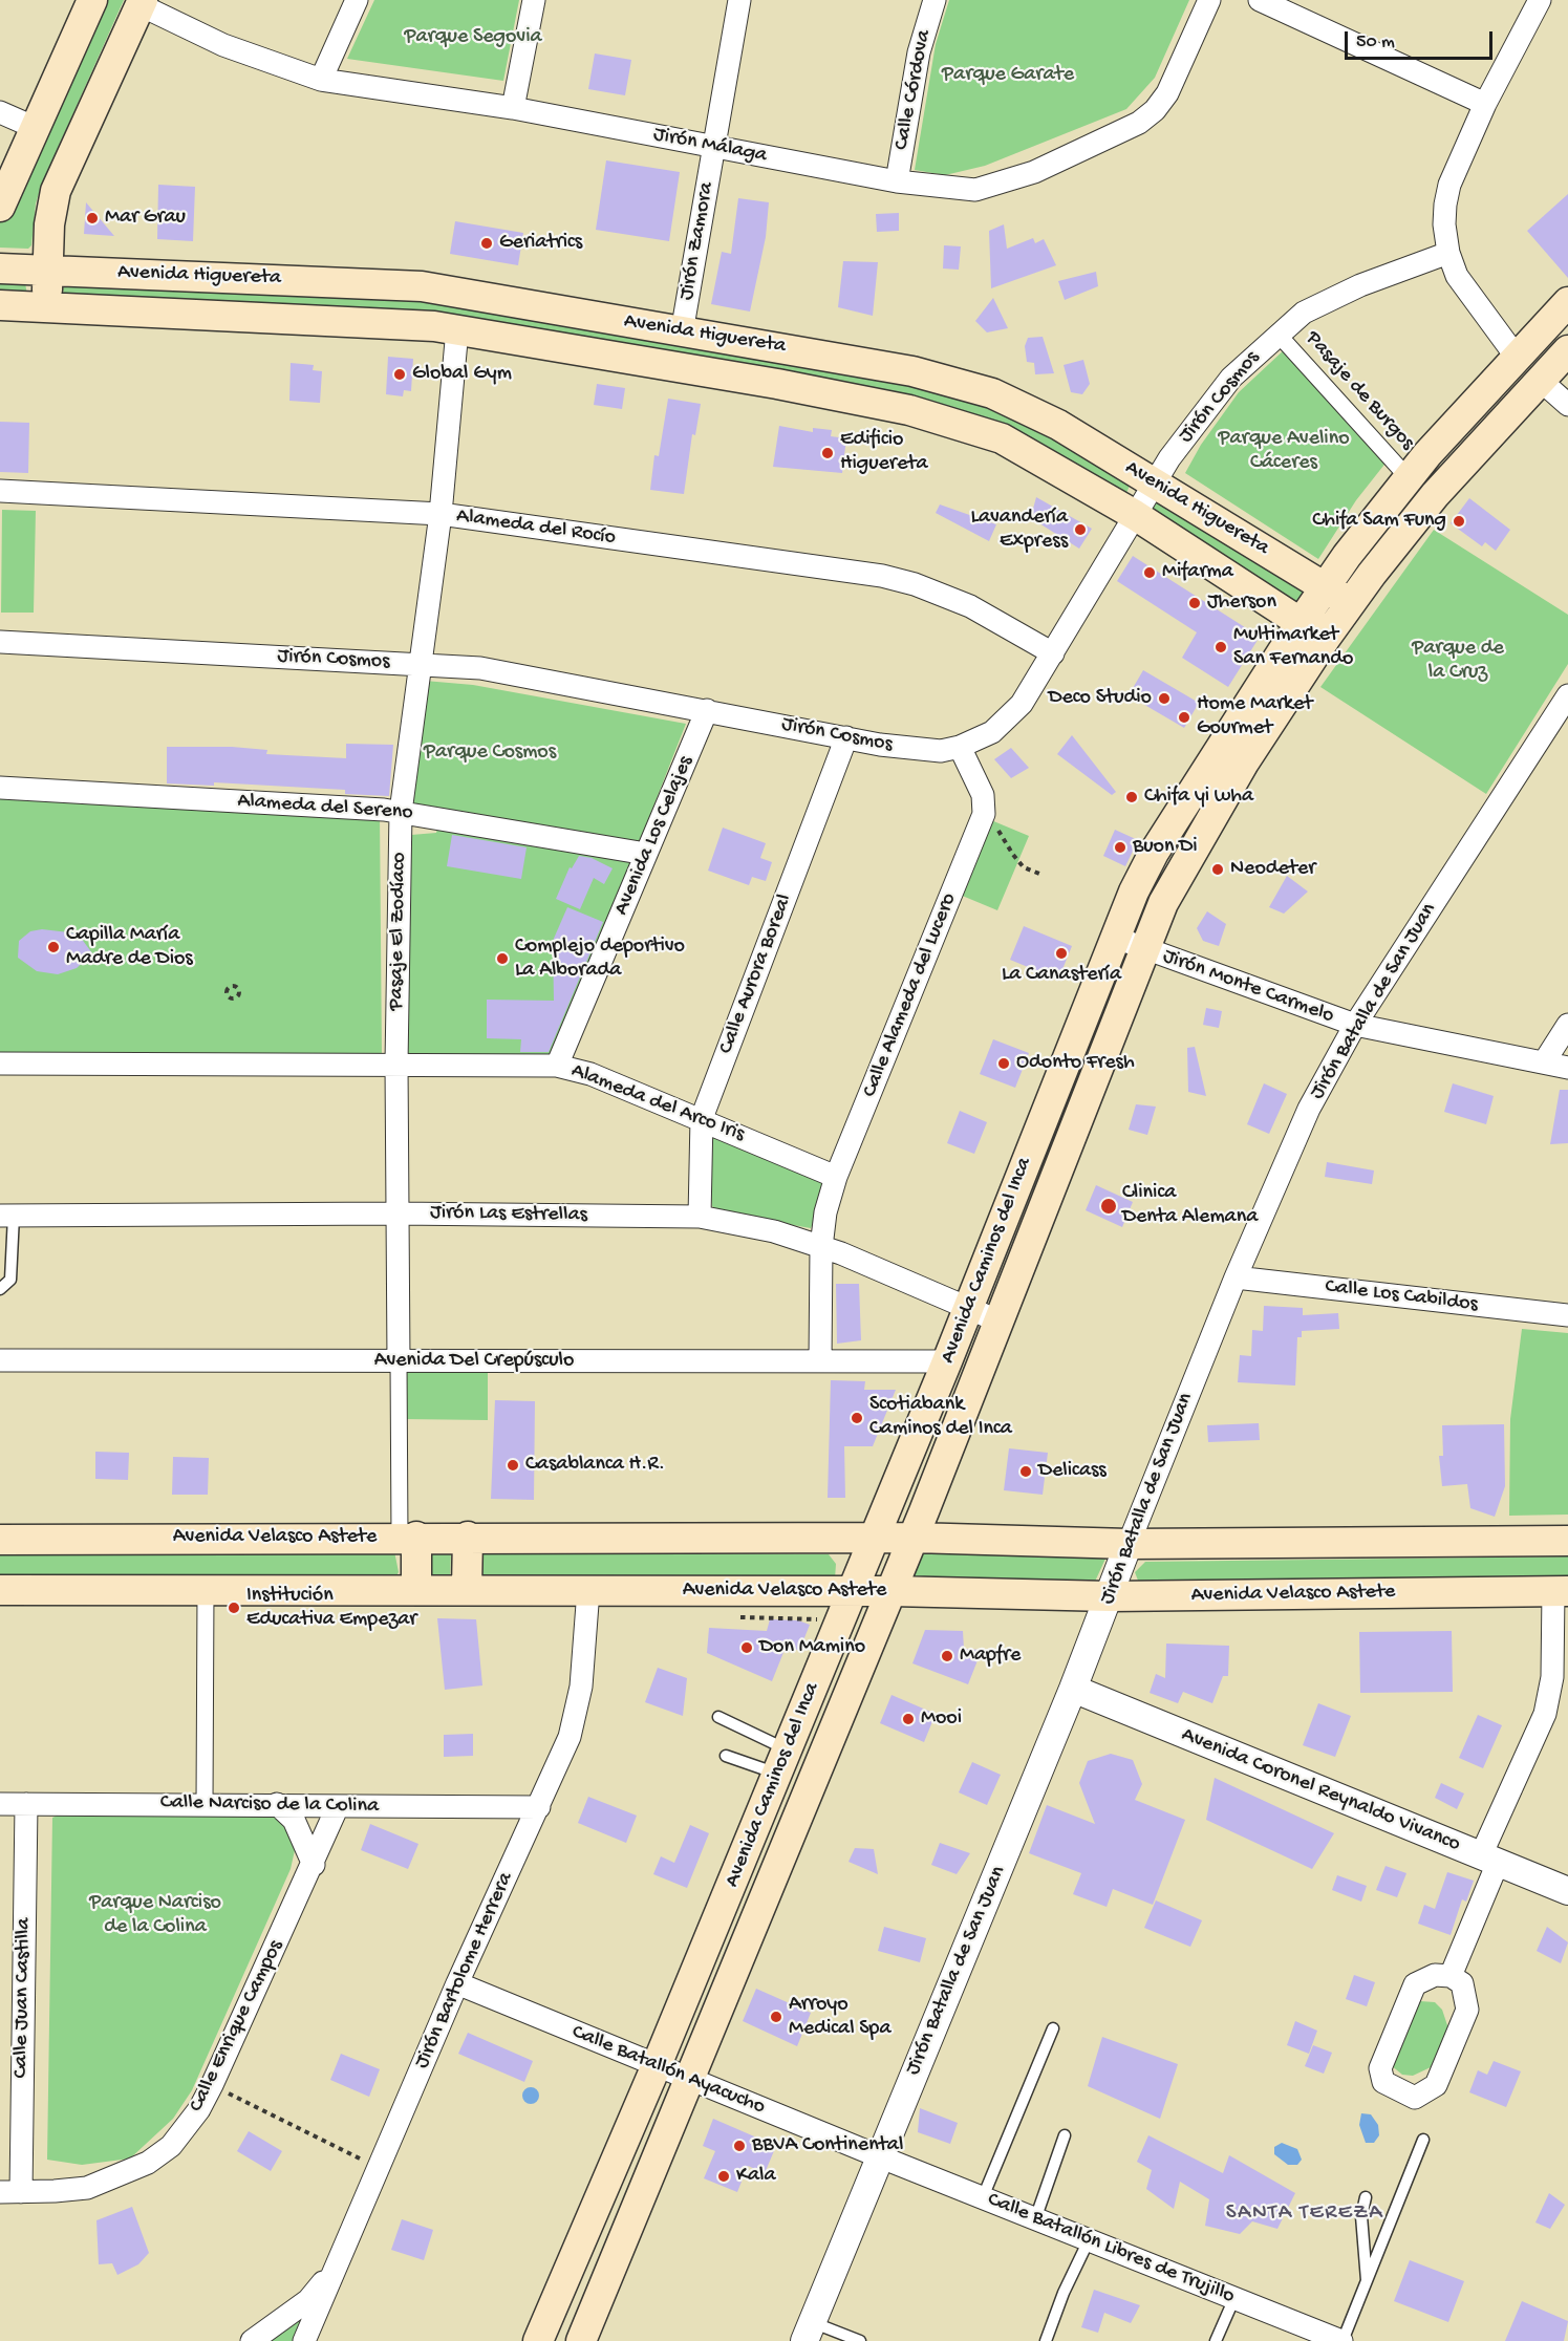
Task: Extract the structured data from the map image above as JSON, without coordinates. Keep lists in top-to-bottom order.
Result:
{
  "streets": {
    "main road": ["Avenida Higuereta", "Avenida Caminos del Inca", "Avenida Velasco Astete"],
    "street": [
      "Calle Córdova",
      "Jirón Málaga",
      "Jirón Zamora",
      "Pasaje de Burgos",
      "Jirón Cosmos",
      "Alameda del Rocío",
      "Alameda del Sereno",
      "Avenida Los Celajes",
      "Pasaje El Zodíaco",
      "Calle Aurora Boreal",
      "Jirón Monte Carmelo",
      "Calle Alameda del Lucero",
      "Jirón Batalla de San Juan",
      "Alameda del Arco Iris",
      "Jirón Las Estrellas",
      "Calle Los Cabildos",
      "Avenida Del Crepúsculo",
      "Avenida Coronel Reynaldo Vivanco",
      "Calle Narciso de la Colina",
      "Jirón Bartolome Herrera",
      "Calle Juan Castilla",
      "Calle Enrique Campos",
      "Calle Batallón Ayacucho",
      "Calle Batallón Libres de Trujillo"
    ]
  },
  "crossings": [
    ["Calle Córdova", "Jirón Málaga"],
    ["Jirón Málaga", "Jirón Zamora"],
    ["Jirón Zamora", "Avenida Higuereta"],
    ["Avenida Higuereta", "Jirón Cosmos"],
    ["Avenida Higuereta", "Pasaje El Zodíaco"],
    ["Avenida Higuereta", "Avenida Caminos del Inca"],
    ["Pasaje de Burgos", "Jirón Cosmos"],
    ["Pasaje de Burgos", "Avenida Caminos del Inca"],
    ["Jirón Cosmos", "Alameda del Rocío"],
    ["Jirón Cosmos", "Avenida Los Celajes"],
    ["Jirón Cosmos", "Pasaje El Zodíaco"],
    ["Jirón Cosmos", "Calle Aurora Boreal"],
    ["Alameda del Rocío", "Pasaje El Zodíaco"],
    ["Alameda del Sereno", "Avenida Los Celajes"],
    ["Alameda del Sereno", "Pasaje El Zodíaco"],
    ["Avenida Los Celajes", "Alameda del Arco Iris"],
    ["Pasaje El Zodíaco", "Alameda del Arco Iris"],
    ["Pasaje El Zodíaco", "Jirón Las Estrellas"],
    ["Pasaje El Zodíaco", "Avenida Del Crepúsculo"],
    ["Pasaje El Zodíaco", "Avenida Velasco Astete"],
    ["Calle Aurora Boreal", "Alameda del Arco Iris"],
    ["Calle Aurora Boreal", "Jirón Las Estrellas"],
    ["Jirón Monte Carmelo", "Jirón Batalla de San Juan"],
    ["Jirón Monte Carmelo", "Avenida Caminos del Inca"],
    ["Calle Alameda del Lucero", "Alameda del Arco Iris"],
    ["Calle Alameda del Lucero", "Jirón Las Estrellas"],
    ["Calle Alameda del Lucero", "Avenida Del Crepúsculo"],
    ["Jirón Batalla de San Juan", "Calle Los Cabildos"],
    ["Jirón Batalla de San Juan", "Avenida Velasco Astete"],
    ["Jirón Batalla de San Juan", "Avenida Coronel Reynaldo Vivanco"],
    ["Jirón Batalla de San Juan", "Calle Batallón Ayacucho"],
    ["Jirón Batalla de San Juan", "Calle Batallón Libres de Trujillo"],
    ["Jirón Las Estrellas", "Avenida Caminos del Inca"],
    ["Avenida Caminos del Inca", "Avenida Del Crepúsculo"],
    ["Avenida Caminos del Inca", "Avenida Velasco Astete"],
    ["Avenida Caminos del Inca", "Calle Batallón Ayacucho"],
    ["Avenida Velasco Astete", "Jirón Bartolome Herrera"],
    ["Calle Narciso de la Colina", "Jirón Bartolome Herrera"],
    ["Calle Narciso de la Colina", "Calle Juan Castilla"],
    ["Calle Narciso de la Colina", "Calle Enrique Campos"],
    ["Jirón Bartolome Herrera", "Calle Batallón Ayacucho"],
    ["Calle Juan Castilla", "Calle Enrique Campos"],
    ["Calle Batallón Ayacucho", "Calle Batallón Libres de Trujillo"]
  ],
  "districts": ["SANTA TEREZA"],
  "parks": [
    "Parque Segovia",
    "Parque Garate",
    "Parque Avelino Cáceres",
    "Parque de la Cruz",
    "Parque Cosmos",
    "Parque Narciso de la Colina"
  ],
  "places": [
    "Mar Grau",
    "Geriatrics",
    "Global Gym",
    "Edificio Higuereta",
    "Chifa Sam Fung",
    "Lavandería Express",
    "Mifarma",
    "Jherson",
    "Multimarket San Fernando",
    "Deco Studio",
    "Home Market Gourmet",
    "Chifa yi wha",
    "Buon Di",
    "Neodeter",
    "Capilla María Madre de Dios",
    "La Canastería",
    "Complejo deportivo La Alborada",
    "Odonto Fresh",
    "Clinica Denta Alemana",
    "Scotiabank Caminos del Inca",
    "Casablanca H.R.",
    "Delicass",
    "Institución Educativa Empezar",
    "Don Mamino",
    "Mapfre",
    "Mooi",
    "Arroyo Medical Spa",
    "BBVA Continental",
    "Kala"
  ],
  "scale_bar": "50 m"
}
